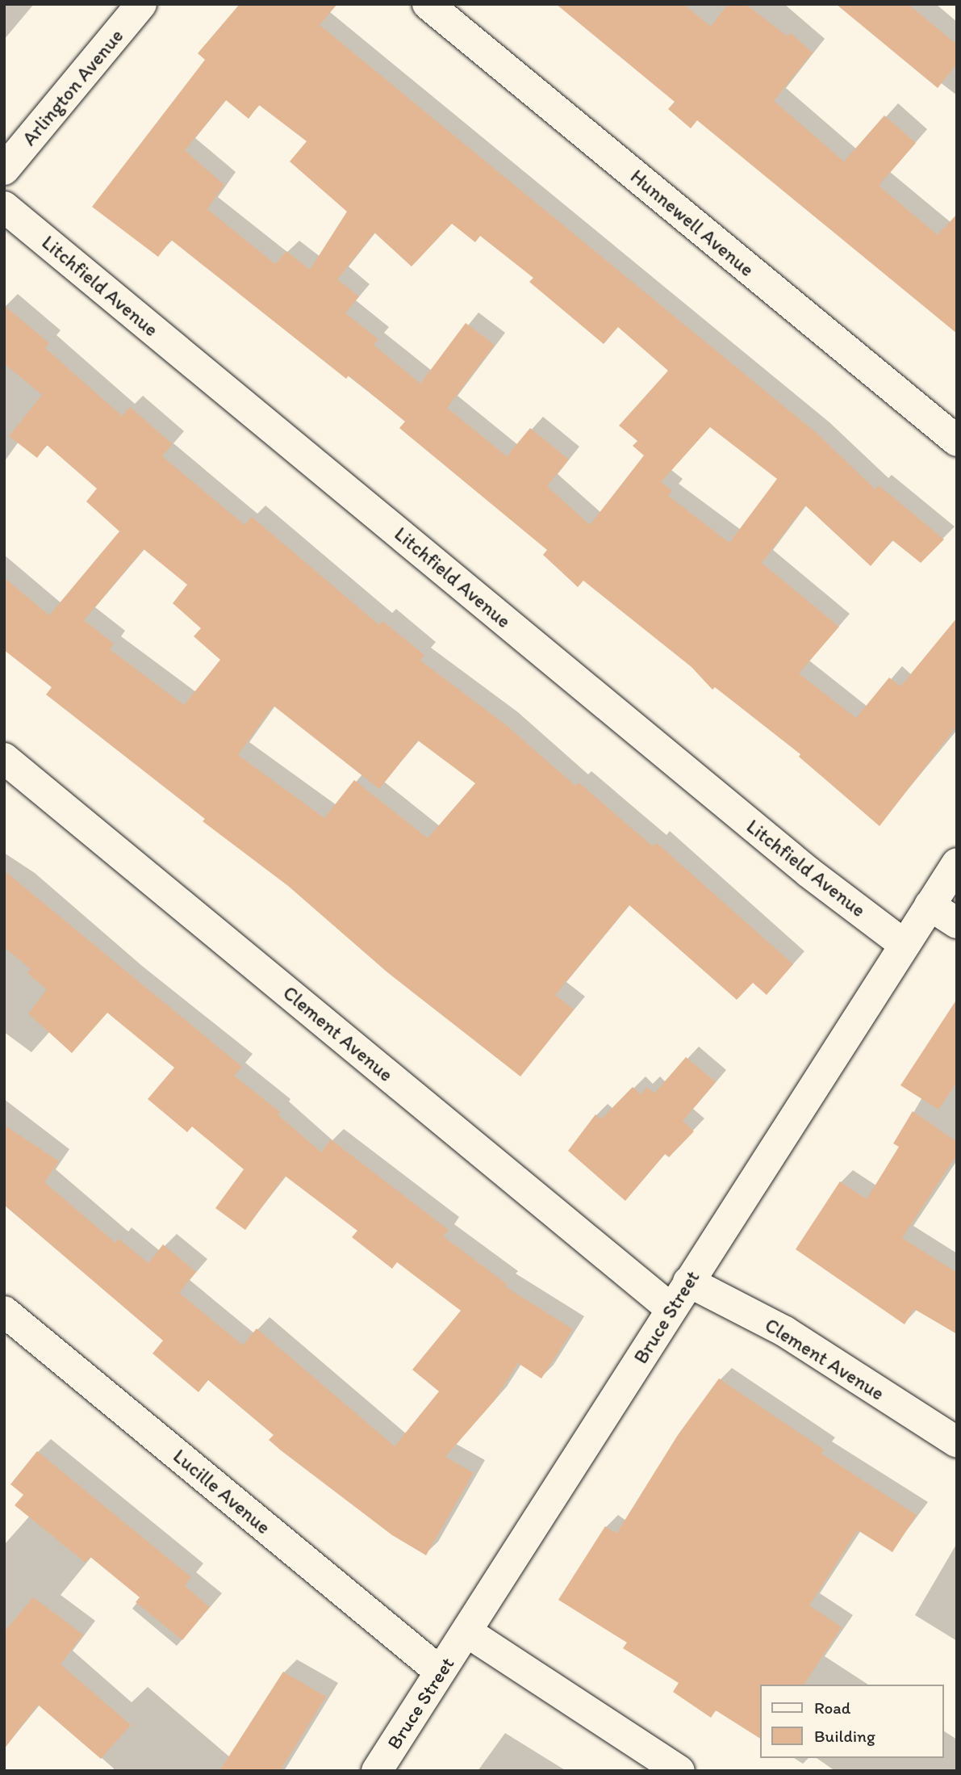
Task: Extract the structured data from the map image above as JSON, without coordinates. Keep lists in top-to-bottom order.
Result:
{
  "streets": {
    "street": [
      "Arlington Avenue",
      "Hunnewell Avenue",
      "Litchfield Avenue",
      "Clement Avenue",
      "Bruce Street",
      "Lucille Avenue"
    ]
  },
  "crossings": [
    ["Litchfield Avenue", "Bruce Street"],
    ["Clement Avenue", "Bruce Street"],
    ["Bruce Street", "Lucille Avenue"]
  ],
  "legend": ["Road", "Building"]
}
